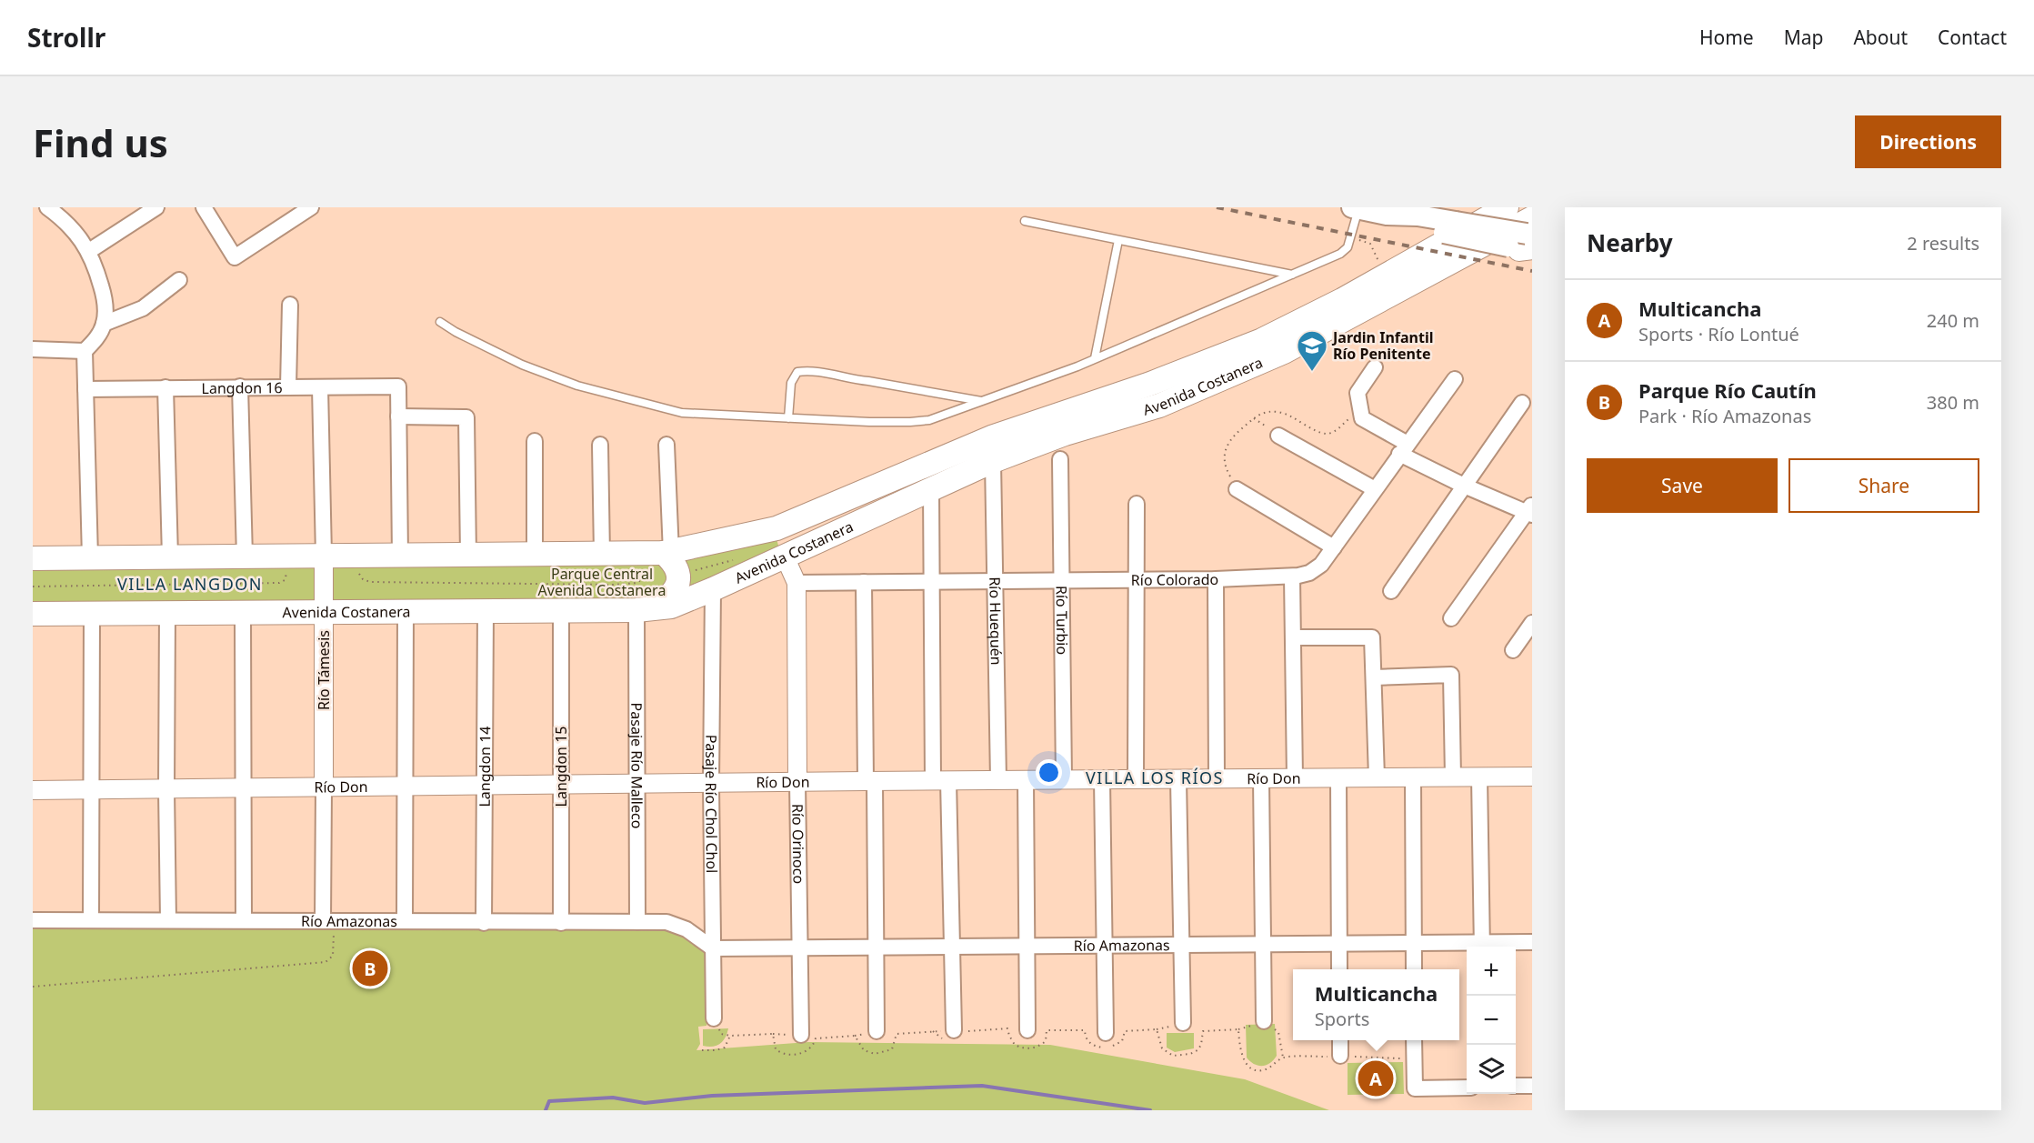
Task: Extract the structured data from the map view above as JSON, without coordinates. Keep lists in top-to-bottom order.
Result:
{
  "streets": {
    "main road": ["Avenida Costanera"],
    "street": [
      "Langdon 16",
      "Río Colorado",
      "Río Turbio",
      "Río Huequén",
      "Río Támesis",
      "Langdon 14",
      "Langdon 15",
      "Pasaje Río Malleco",
      "Río Don",
      "Pasaje Río Chol Chol",
      "Río Orinoco",
      "Río Amazonas"
    ]
  },
  "crossings": [
    ["Avenida Costanera", "Río Huequén"],
    ["Avenida Costanera", "Río Támesis"],
    ["Avenida Costanera", "Langdon 14"],
    ["Avenida Costanera", "Langdon 15"],
    ["Avenida Costanera", "Pasaje Río Malleco"],
    ["Avenida Costanera", "Pasaje Río Chol Chol"],
    ["Avenida Costanera", "Río Orinoco"],
    ["Langdon 16", "Río Támesis"],
    ["Río Colorado", "Río Turbio"],
    ["Río Colorado", "Río Huequén"],
    ["Río Colorado", "Río Orinoco"],
    ["Río Turbio", "Río Don"],
    ["Río Huequén", "Río Don"],
    ["Río Támesis", "Río Don"],
    ["Río Támesis", "Río Amazonas"],
    ["Langdon 14", "Río Don"],
    ["Langdon 14", "Río Amazonas"],
    ["Langdon 15", "Río Don"],
    ["Langdon 15", "Río Amazonas"],
    ["Pasaje Río Malleco", "Río Don"],
    ["Pasaje Río Malleco", "Río Amazonas"],
    ["Río Don", "Pasaje Río Chol Chol"],
    ["Río Don", "Río Orinoco"],
    ["Pasaje Río Chol Chol", "Río Amazonas"],
    ["Río Orinoco", "Río Amazonas"]
  ],
  "districts": ["VILLA LANGDON", "VILLA LOS RÍOS"],
  "parks": ["Parque Central Avenida Costanera"],
  "places": {
    "school or university": ["Jardin Infantil Río Penitente"]
  },
  "page": {
    "header": "Strollr",
    "nav": [
      "Home",
      "Map",
      "About",
      "Contact"
    ],
    "buttons": [
      "Directions",
      ["Save", "Share"]
    ],
    "title": "Find us",
    "heading": ["Nearby", "2 results"],
    "list": [
      {
        "mark": "A",
        "name": "Multicancha",
        "note": "Sports · Río Lontué",
        "value": "240 m"
      },
      {
        "mark": "B",
        "name": "Parque Río Cautín",
        "note": "Park · Río Amazonas",
        "value": "380 m"
      }
    ],
    "map_buttons": ["+", "−"],
    "pins": ["B", "A"],
    "popup": ["Multicancha", "Sports"]
  }
}
